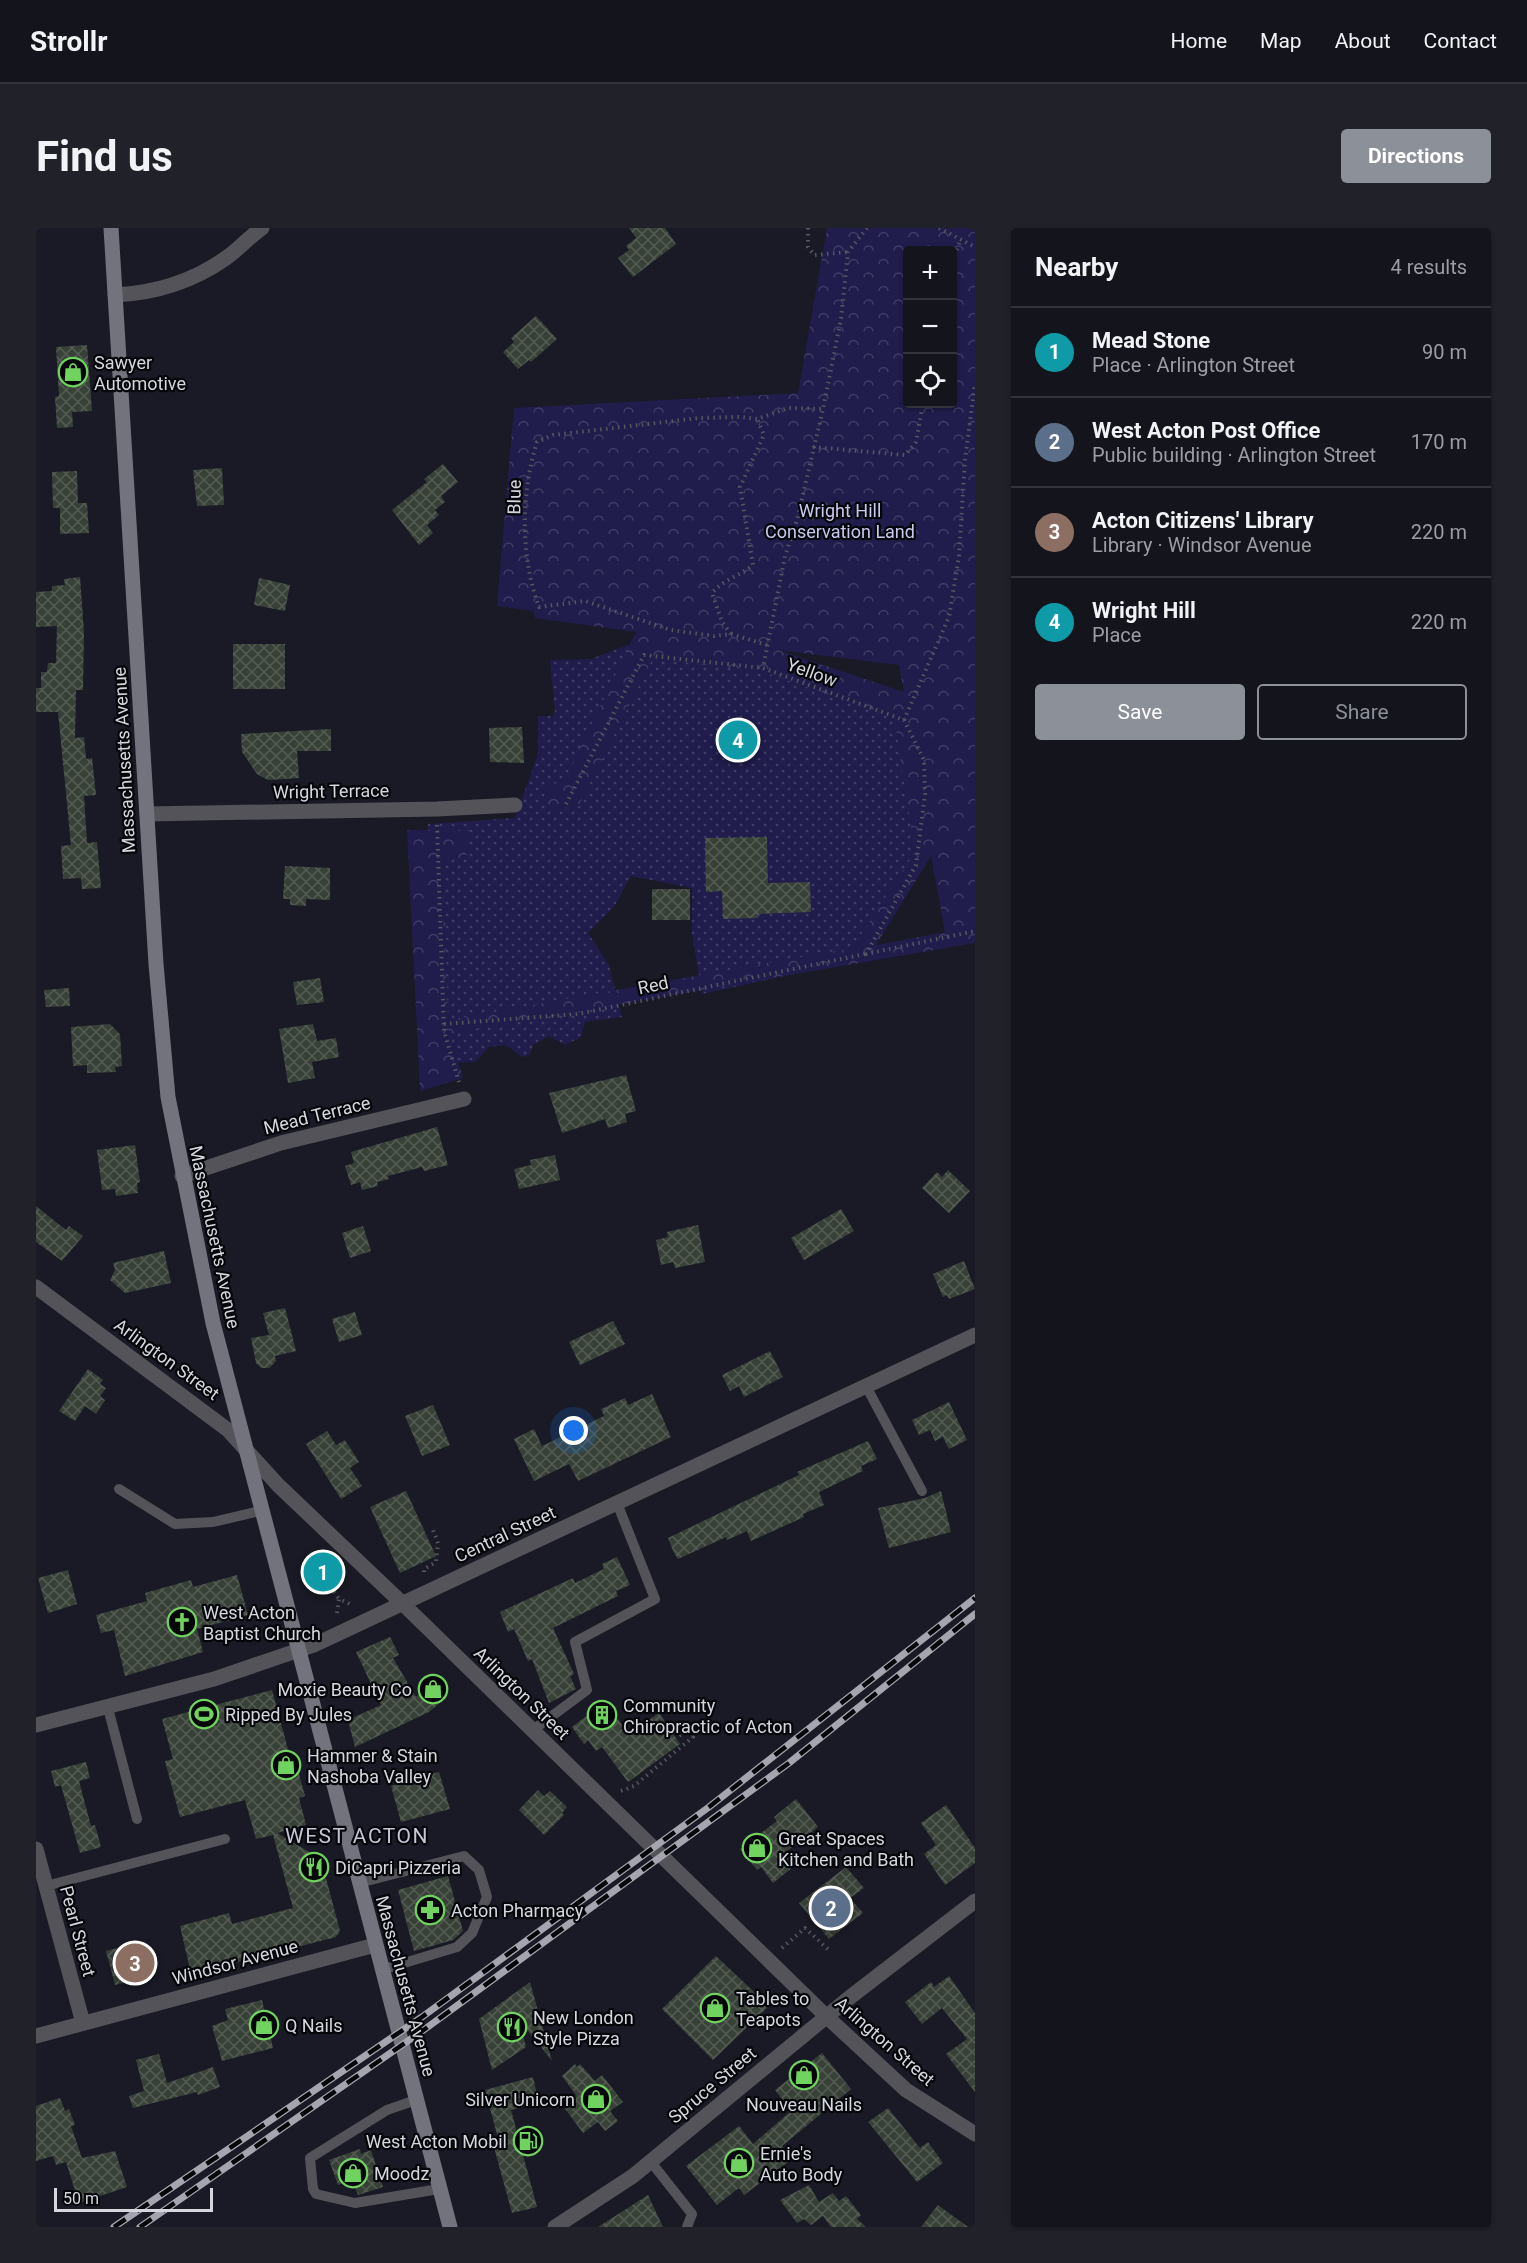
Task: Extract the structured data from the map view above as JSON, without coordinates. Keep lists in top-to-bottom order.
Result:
{
  "streets": {
    "main road": ["Massachusetts Avenue"],
    "street": [
      "Wright Terrace",
      "Mead Terrace",
      "Arlington Street",
      "Central Street",
      "Pearl Street",
      "Windsor Avenue",
      "Spruce Street"
    ],
    "path": ["Blue", "Yellow", "Red"]
  },
  "crossings": [
    ["Blue", "Yellow"],
    ["Massachusetts Avenue", "Wright Terrace"],
    ["Massachusetts Avenue", "Mead Terrace"],
    ["Massachusetts Avenue", "Arlington Street"],
    ["Massachusetts Avenue", "Central Street"],
    ["Massachusetts Avenue", "Windsor Avenue"],
    ["Arlington Street", "Central Street"],
    ["Arlington Street", "Spruce Street"],
    ["Pearl Street", "Windsor Avenue"]
  ],
  "districts": ["WEST ACTON"],
  "parks": ["Wright Hill Conservation Land"],
  "places": {
    "shop": [
      "Sawyer Automotive",
      "Moxie Beauty Co",
      "Hammer & Stain Nashoba Valley",
      "Great Spaces Kitchen and Bath",
      "Tables to Teapots",
      "Q Nails",
      "Nouveau Nails",
      "Silver Unicorn",
      "Ernie's Auto Body",
      "Moodz"
    ],
    "church": ["West Acton Baptist Church"],
    "sports": ["Ripped By Jules"],
    "building": ["Community Chiropractic of Acton"],
    "restaurant": ["DiCapri Pizzeria", "New London Style Pizza"],
    "pharmacy": ["Acton Pharmacy"],
    "fuel station": ["West Acton Mobil"]
  },
  "scale_bar": "50 m",
  "page": {
    "header": "Strollr",
    "nav": [
      "Home",
      "Map",
      "About",
      "Contact"
    ],
    "buttons": [
      "Directions",
      ["Save", "Share"]
    ],
    "title": "Find us",
    "heading": ["Nearby", "4 results"],
    "map_buttons": ["+", "−"],
    "list": [
      {
        "mark": "1",
        "name": "Mead Stone",
        "note": "Place · Arlington Street",
        "value": "90 m"
      },
      {
        "mark": "2",
        "name": "West Acton Post Office",
        "note": "Public building · Arlington Street",
        "value": "170 m"
      },
      {
        "mark": "3",
        "name": "Acton Citizens' Library",
        "note": "Library · Windsor Avenue",
        "value": "220 m"
      },
      {
        "mark": "4",
        "name": "Wright Hill",
        "note": "Place",
        "value": "220 m"
      }
    ],
    "pins": [
      "4",
      "1",
      "2",
      "3"
    ],
    "scale": "50 m"
  }
}
